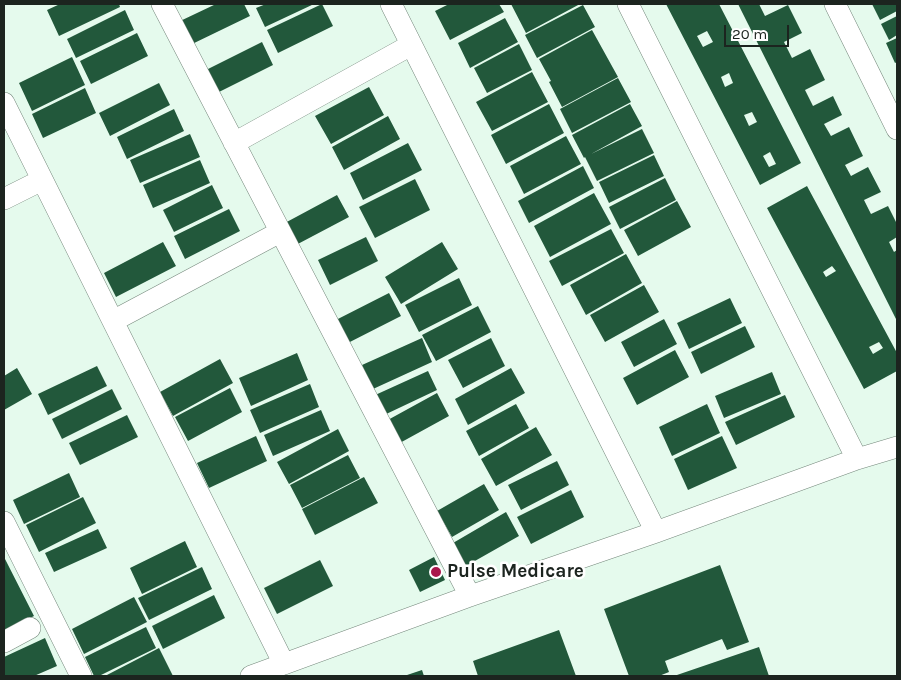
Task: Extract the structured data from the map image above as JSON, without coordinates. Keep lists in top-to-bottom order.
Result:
{
  "places": ["Pulse Medicare"],
  "scale_bar": "20 m"
}
